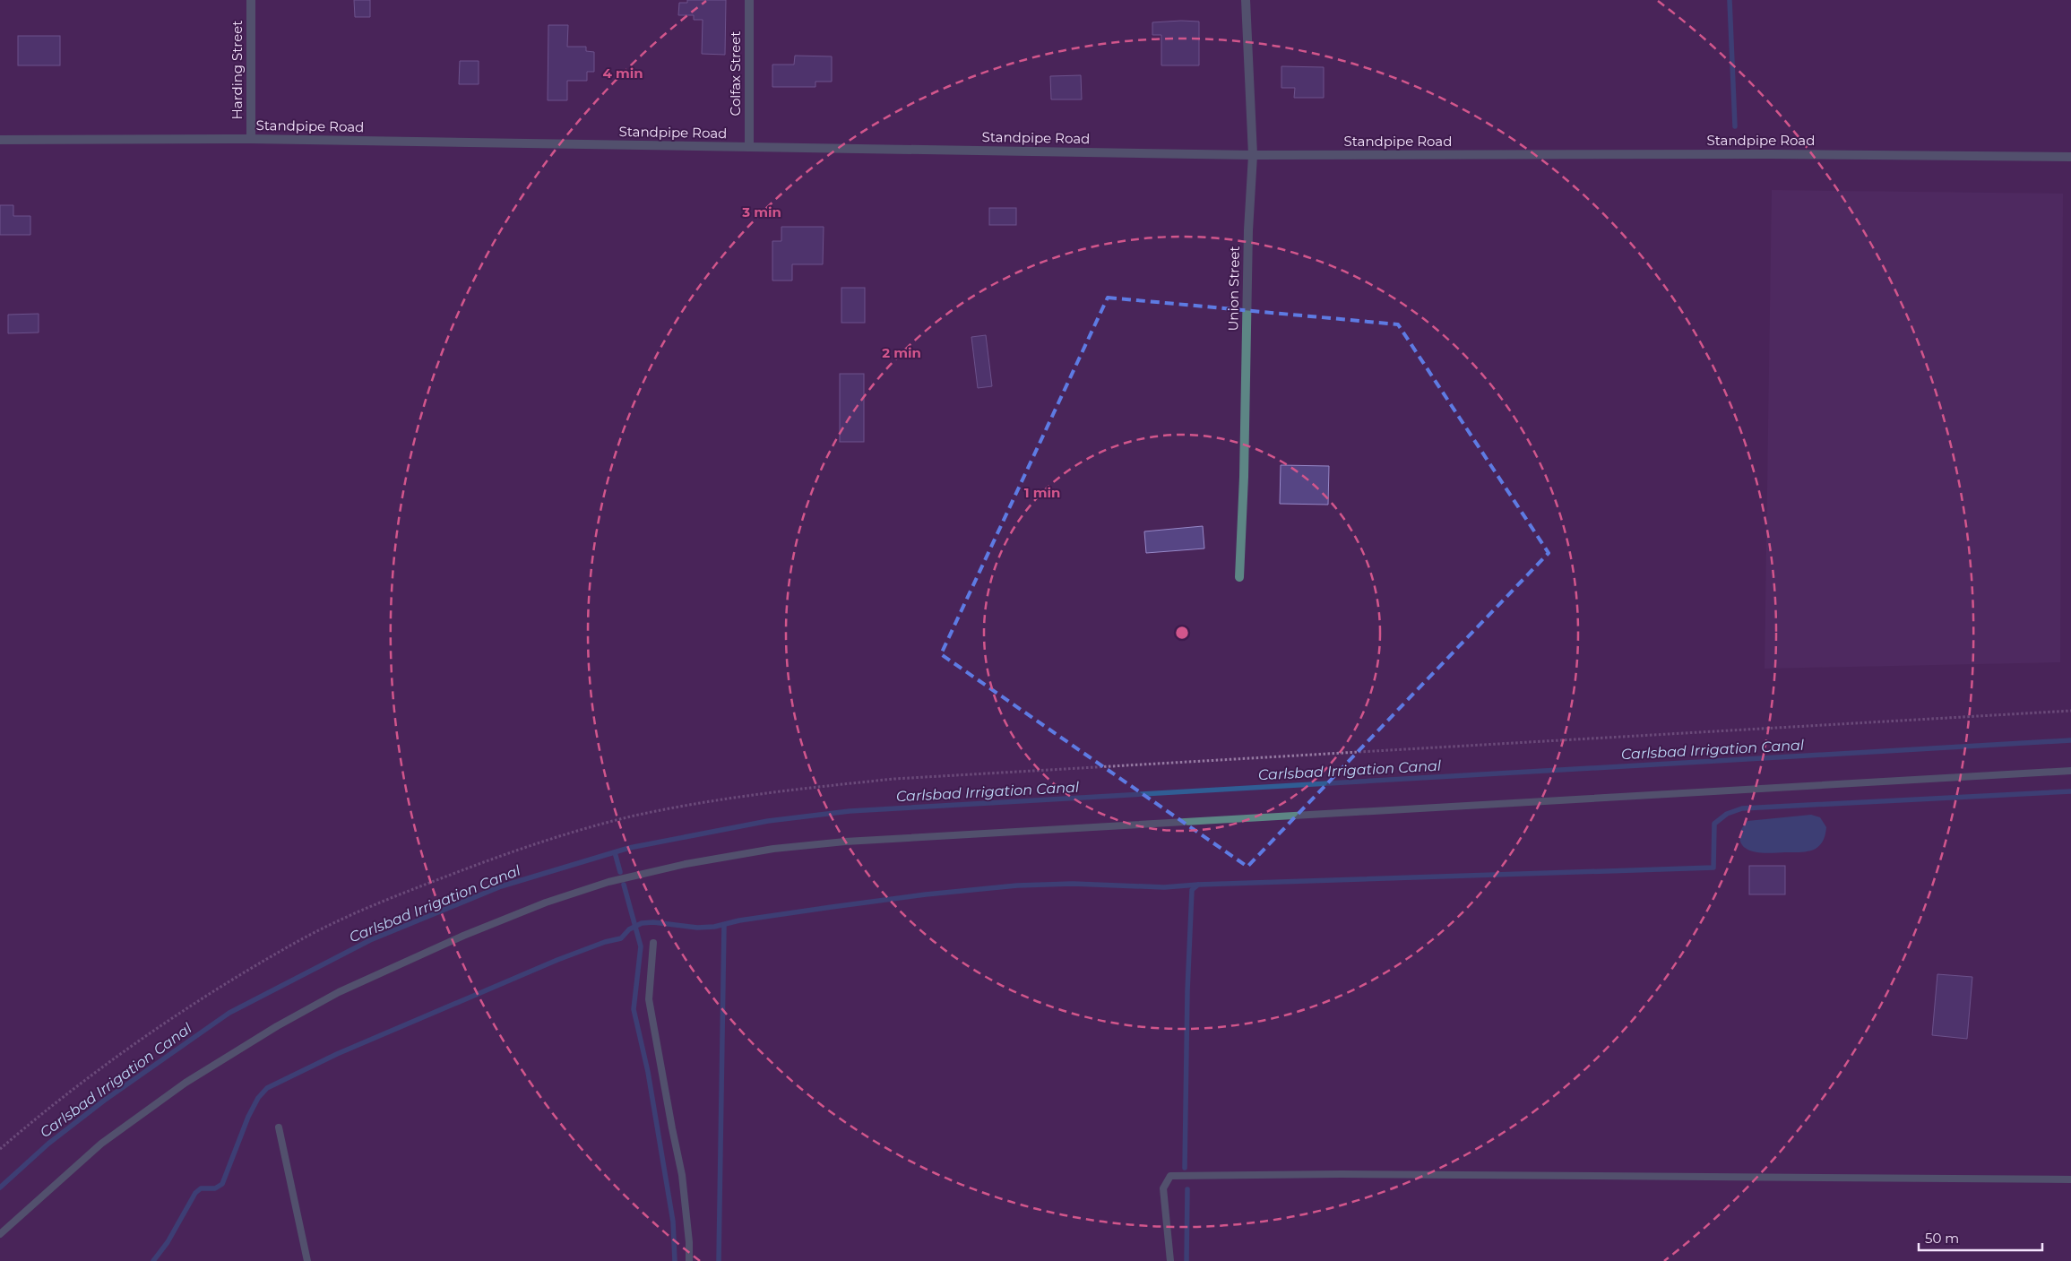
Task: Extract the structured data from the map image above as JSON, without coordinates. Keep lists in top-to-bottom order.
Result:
{
  "streets": {
    "street": [
      "Harding Street",
      "Colfax Street",
      "Standpipe Road",
      "Union Street"
    ]
  },
  "crossings": [
    ["Harding Street", "Standpipe Road"],
    ["Colfax Street", "Standpipe Road"],
    ["Standpipe Road", "Union Street"]
  ],
  "water": ["Carlsbad Irrigation Canal"],
  "scale_bar": "50 m",
  "rings": [
    "4 min",
    "3 min",
    "2 min",
    "1 min"
  ]
}
